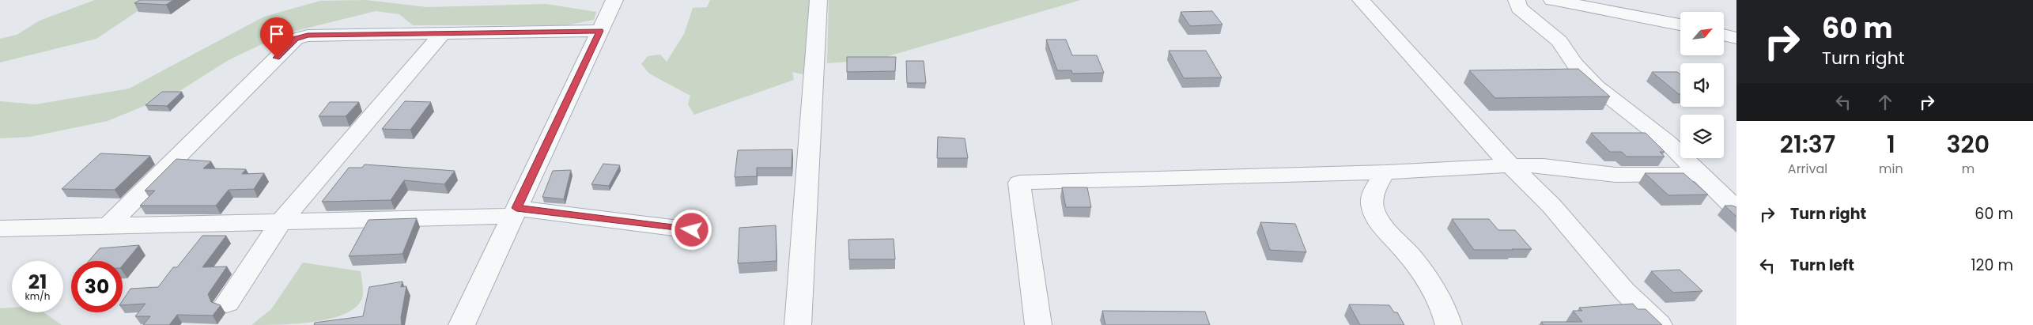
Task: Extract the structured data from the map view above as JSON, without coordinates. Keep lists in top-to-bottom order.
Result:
{
  "north": "top right",
  "page": {
    "turn": ["60 m", "Turn right"],
    "eta": [
      "21:37",
      "Arrival",
      "1",
      "min",
      "320",
      "m"
    ],
    "list": [
      {
        "name": "Turn right",
        "value": "60 m"
      },
      {
        "name": "Turn left",
        "value": "120 m"
      }
    ],
    "speed": "21 km/h",
    "limit": "30"
  }
}
